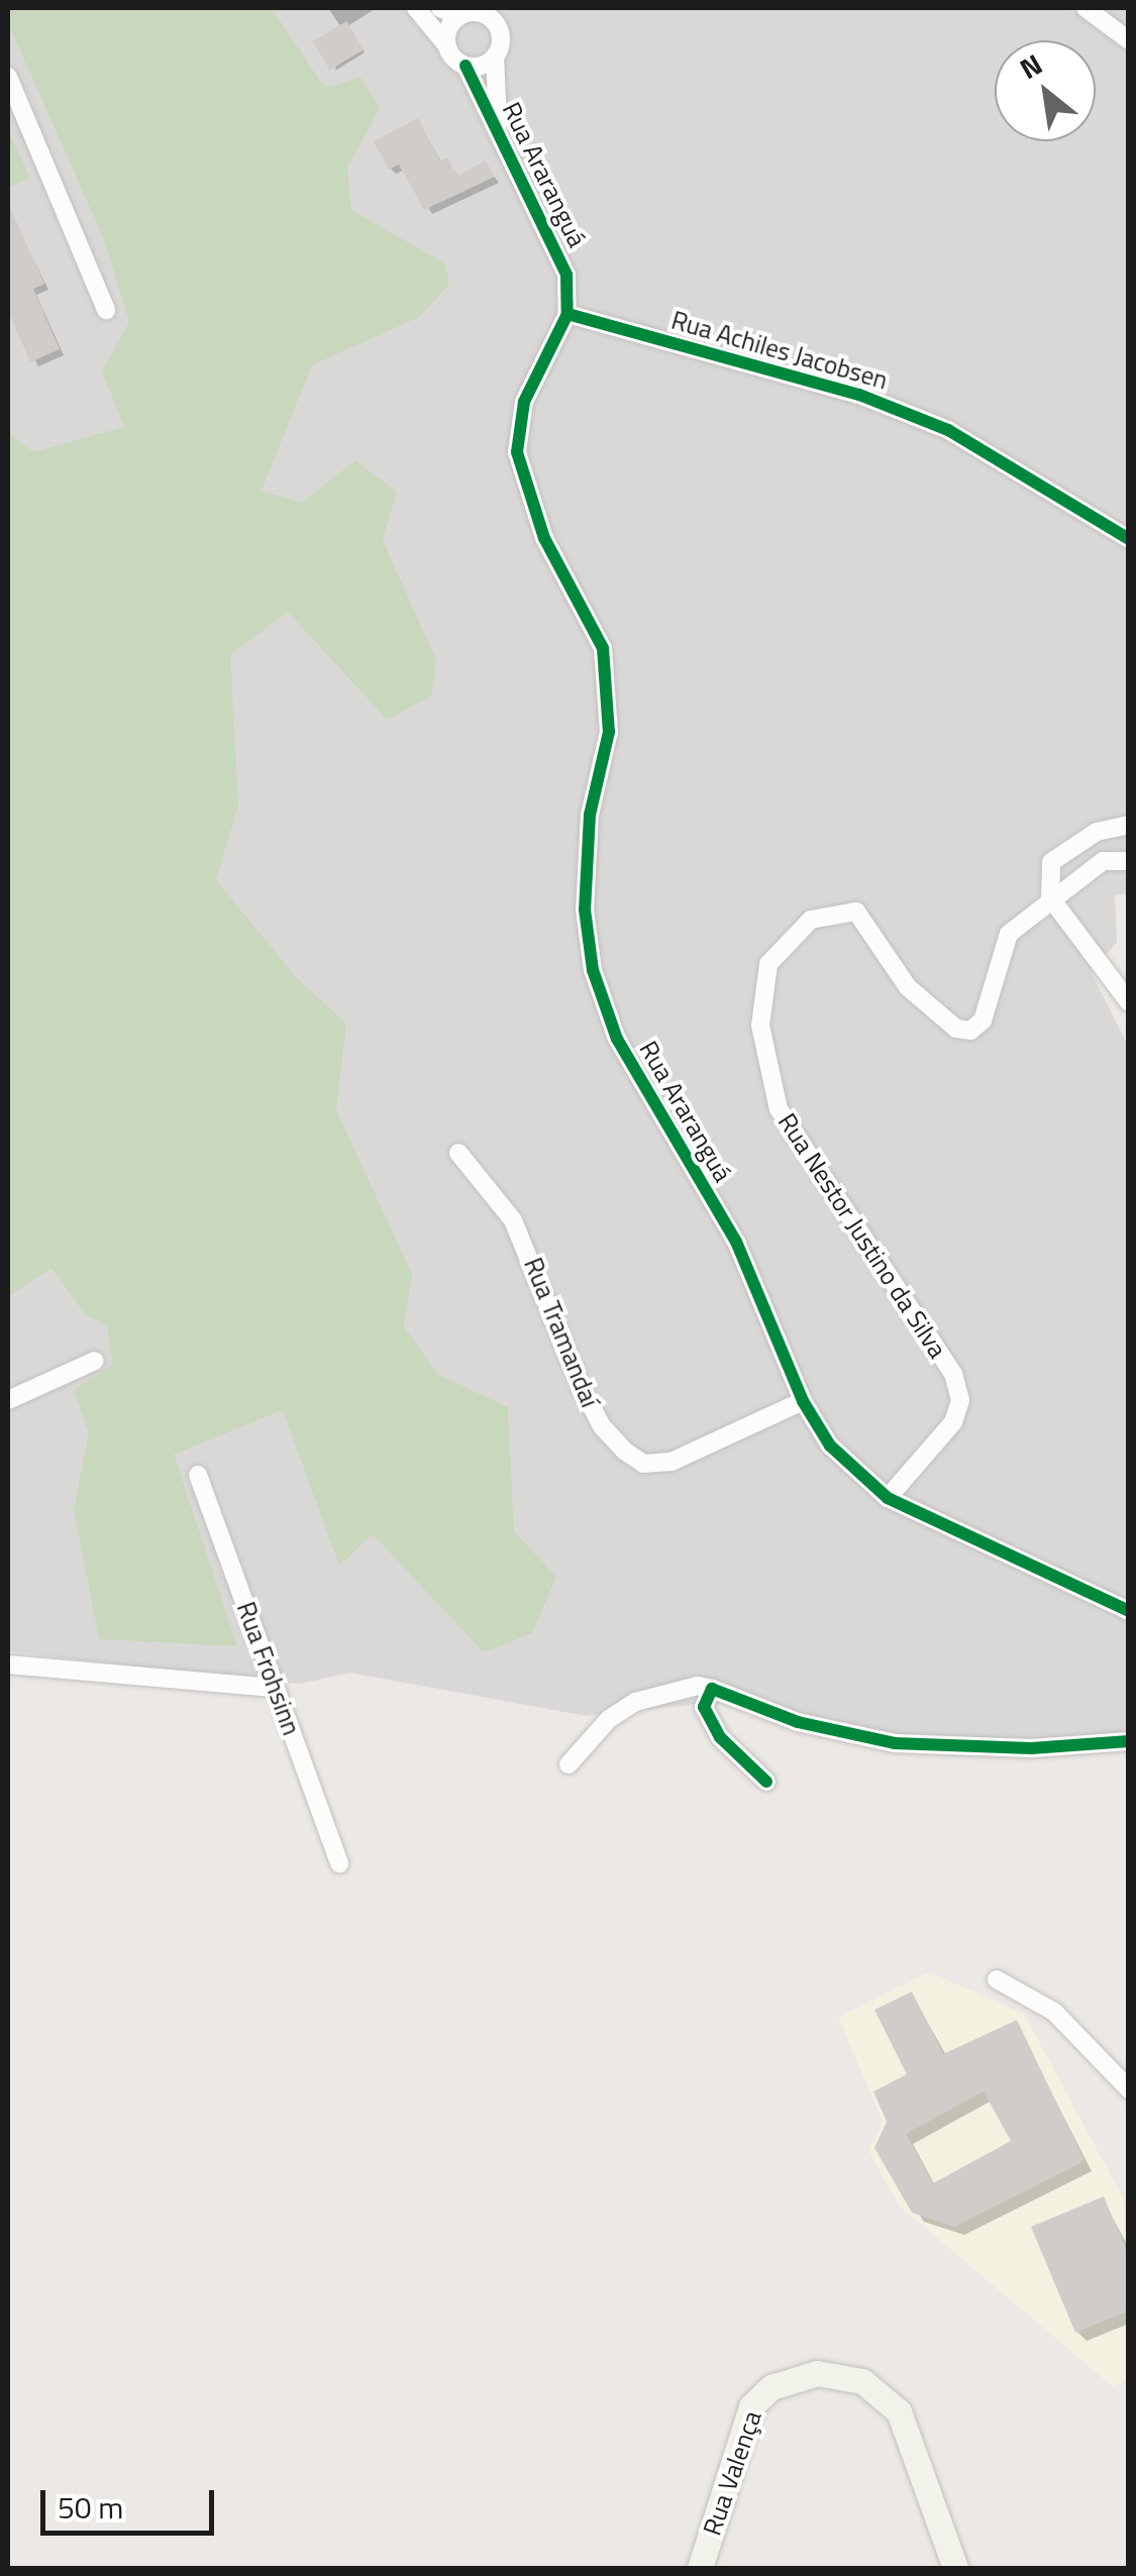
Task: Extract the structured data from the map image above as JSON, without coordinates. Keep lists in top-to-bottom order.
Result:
{
  "streets": {
    "street": [
      "Rua Araranguá",
      "Rua Achiles Jacobsen",
      "Rua Nestor Justino da Silva",
      "Rua Tramandaí",
      "Rua Frohsinn",
      "Rua Valença"
    ]
  },
  "crossings": [
    ["Rua Araranguá", "Rua Achiles Jacobsen"],
    ["Rua Araranguá", "Rua Nestor Justino da Silva"],
    ["Rua Araranguá", "Rua Tramandaí"]
  ],
  "scale_bar": "50 m",
  "north": "top left"
}
